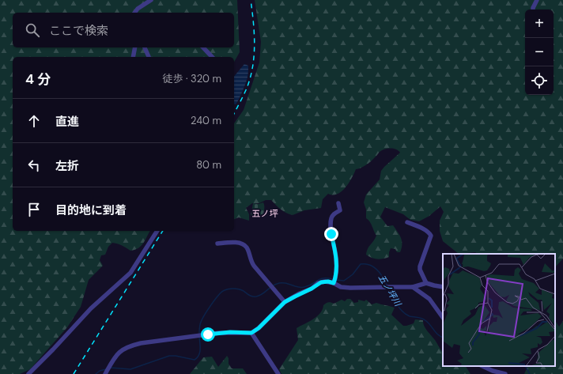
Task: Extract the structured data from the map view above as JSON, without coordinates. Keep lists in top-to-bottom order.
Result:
{
  "districts": ["五ノ坪"],
  "water": ["五ノ坪川"],
  "page": {
    "map_buttons": ["+", "−"],
    "search": "ここで検索",
    "heading": ["4 分", "徒歩 · 320 m"],
    "list": [
      ["直進", "240 m"],
      ["左折", "80 m"],
      "目的地に到着"
    ]
  }
}
